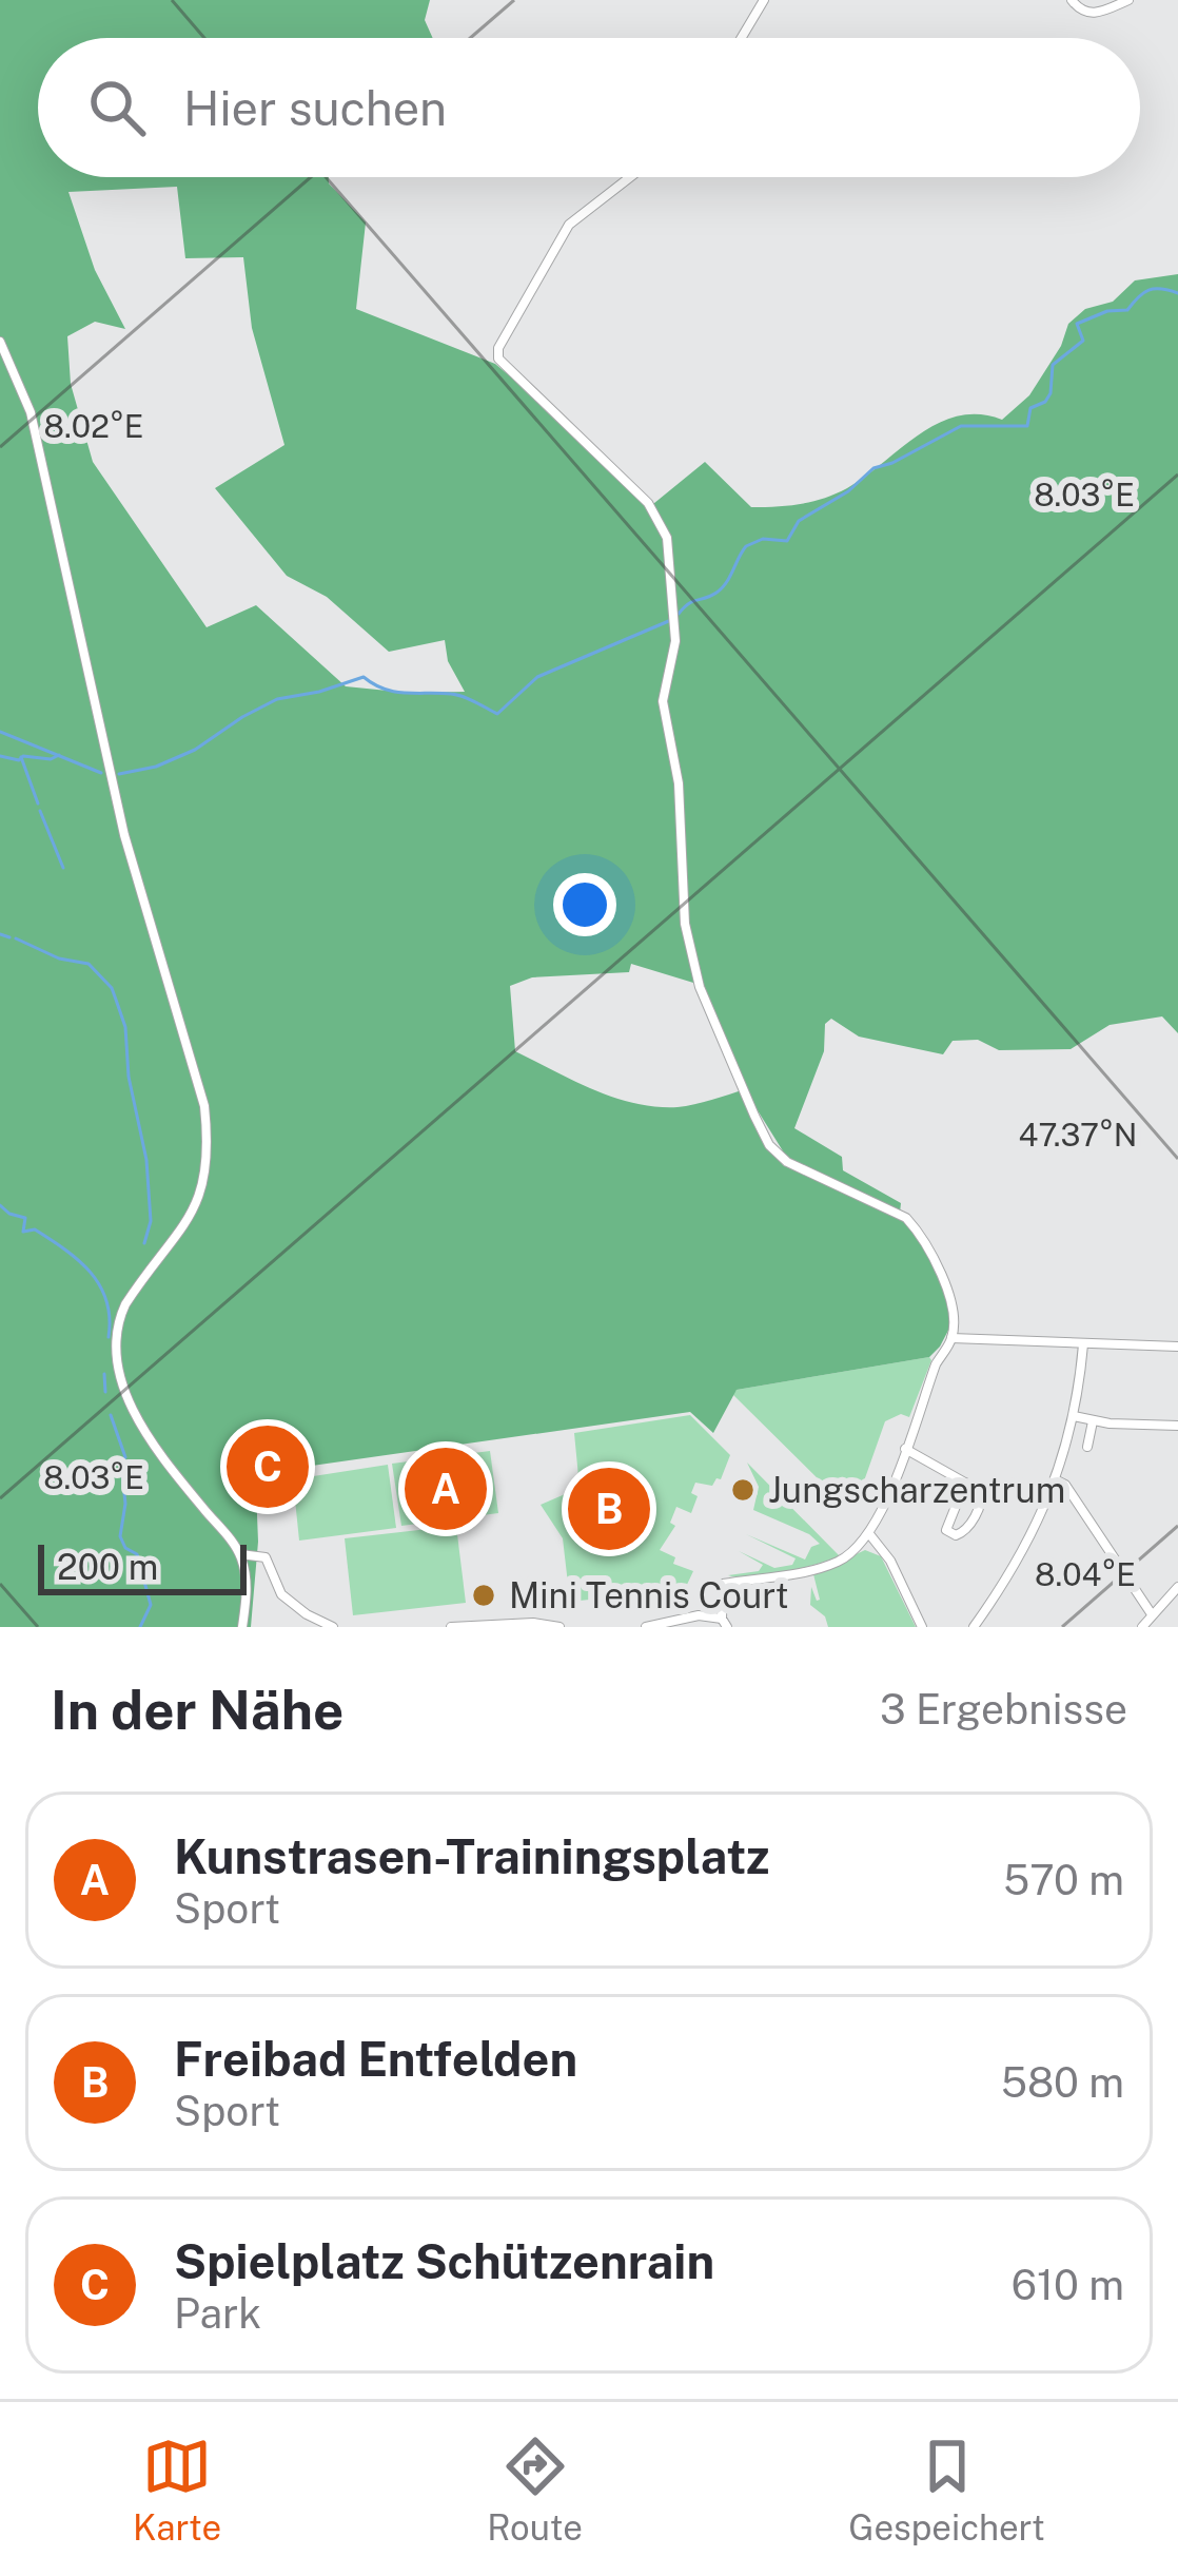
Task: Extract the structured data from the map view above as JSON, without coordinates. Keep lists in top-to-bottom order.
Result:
{
  "places": ["Jungscharzentrum", "Mini Tennis Court"],
  "scale_bar": "200 m",
  "page": {
    "search": "Hier suchen",
    "pins": ["C", "A", "B"],
    "scale": "200 m",
    "heading": ["In der Nähe", "3 Ergebnisse"],
    "list": [
      {
        "mark": "A",
        "name": "Kunstrasen-Trainingsplatz",
        "note": "Sport",
        "value": "570 m"
      },
      {
        "mark": "B",
        "name": "Freibad Entfelden",
        "note": "Sport",
        "value": "580 m"
      },
      {
        "mark": "C",
        "name": "Spielplatz Schützenrain",
        "note": "Park",
        "value": "610 m"
      }
    ],
    "nav": ["Karte", "Route", "Gespeichert"]
  },
  "coordinates": [
    "8.02°E",
    "8.03°E",
    "47.37°N",
    "8.04°E"
  ]
}
